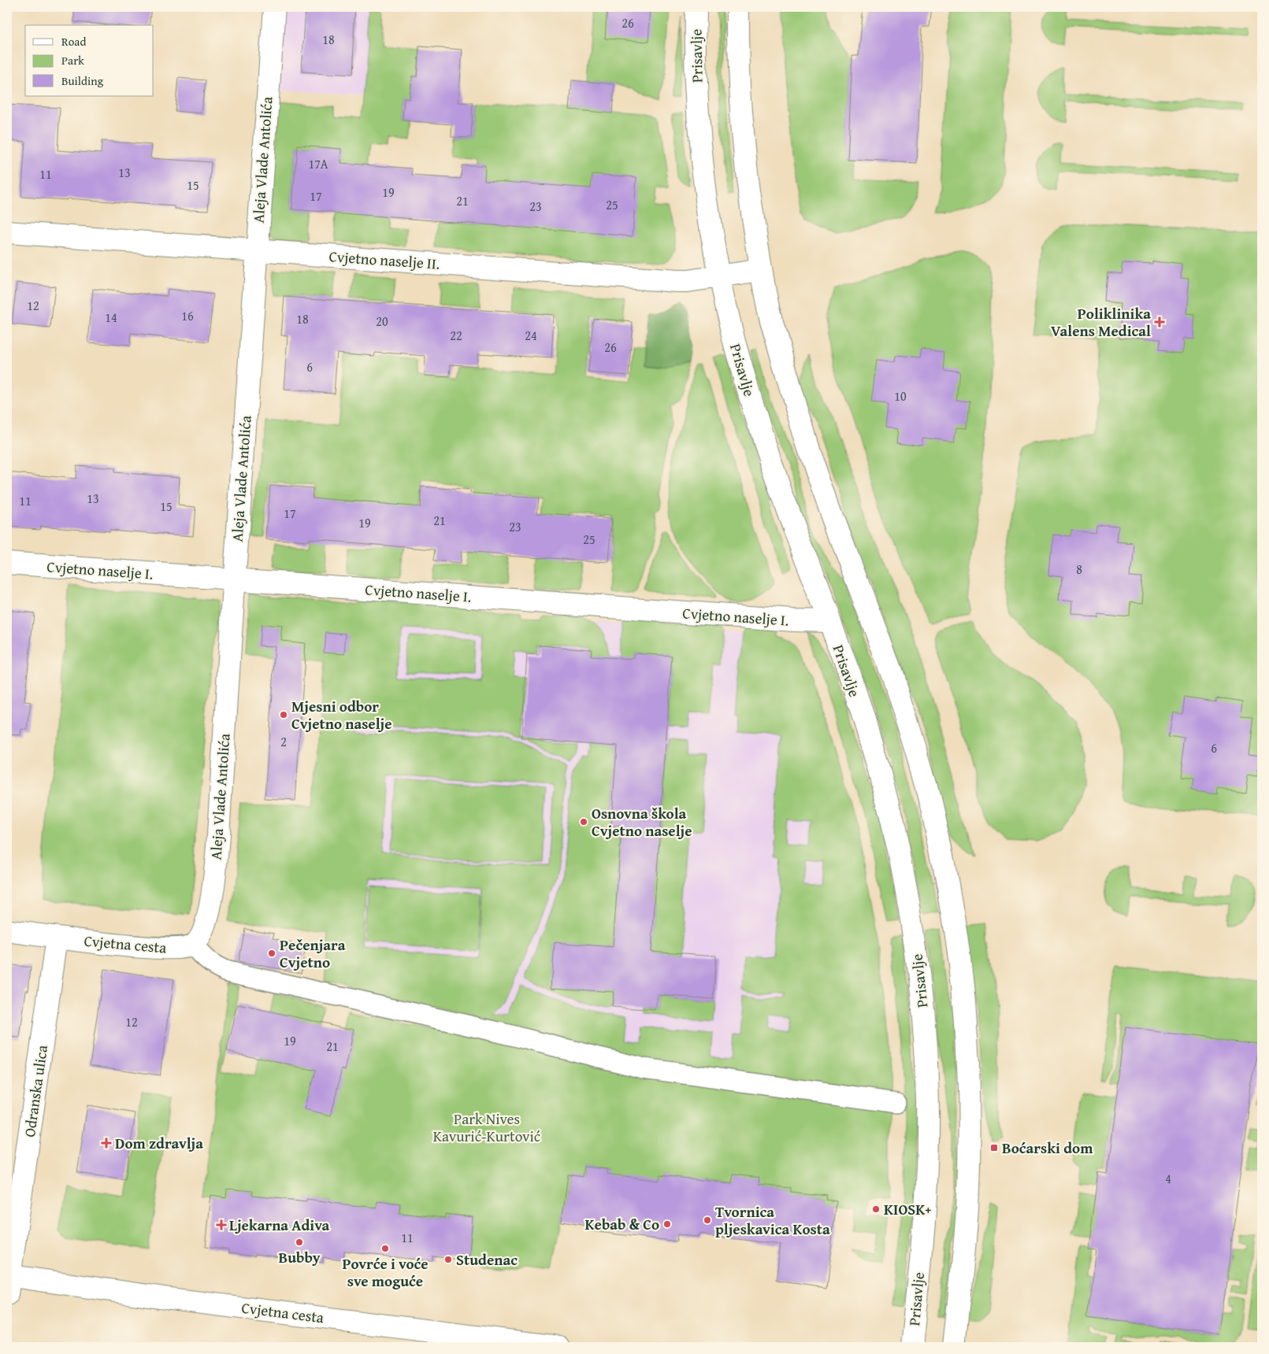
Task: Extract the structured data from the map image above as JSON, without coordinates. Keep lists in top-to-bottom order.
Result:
{
  "streets": {
    "street": [
      "Prisavlje",
      "Aleja Vlade Antolića",
      "Cvjetno naselje II.",
      "Cvjetno naselje I.",
      "Cvjetna cesta",
      "Odranska ulica"
    ]
  },
  "crossings": [
    ["Prisavlje", "Cvjetno naselje II."],
    ["Prisavlje", "Cvjetno naselje I."],
    ["Aleja Vlade Antolića", "Cvjetno naselje II."],
    ["Aleja Vlade Antolića", "Cvjetno naselje I."],
    ["Aleja Vlade Antolića", "Cvjetna cesta"],
    ["Cvjetna cesta", "Odranska ulica"]
  ],
  "parks": ["Park Nives Kavurić-Kurtović"],
  "places": {
    "health": ["Poliklinika Valens Medical", "Dom zdravlja", "Ljekarna Adiva"],
    "other": [
      "Mjesni odbor Cvjetno naselje",
      "Osnovna škola Cvjetno naselje",
      "Pečenjara Cvjetno",
      "KIOSK+",
      "Tvornica pljeskavica Kosta",
      "Kebab & Co",
      "Bubby",
      "Povrće i voće sve moguće",
      "Studenac"
    ],
    "transit": ["Boćarski dom"]
  },
  "house_numbers": [
    "26",
    "18",
    "17A",
    "13",
    "11",
    "15",
    "19",
    "17",
    "21",
    "25",
    "23",
    "12",
    "16",
    "14",
    "18",
    "20",
    "22",
    "24",
    "26",
    "6",
    "10",
    "13",
    "11",
    "15",
    "17",
    "21",
    "19",
    "23",
    "25",
    "8",
    "2",
    "6",
    "12",
    "19",
    "21",
    "4",
    "11"
  ],
  "legend": ["Road", "Park", "Building"]
}
